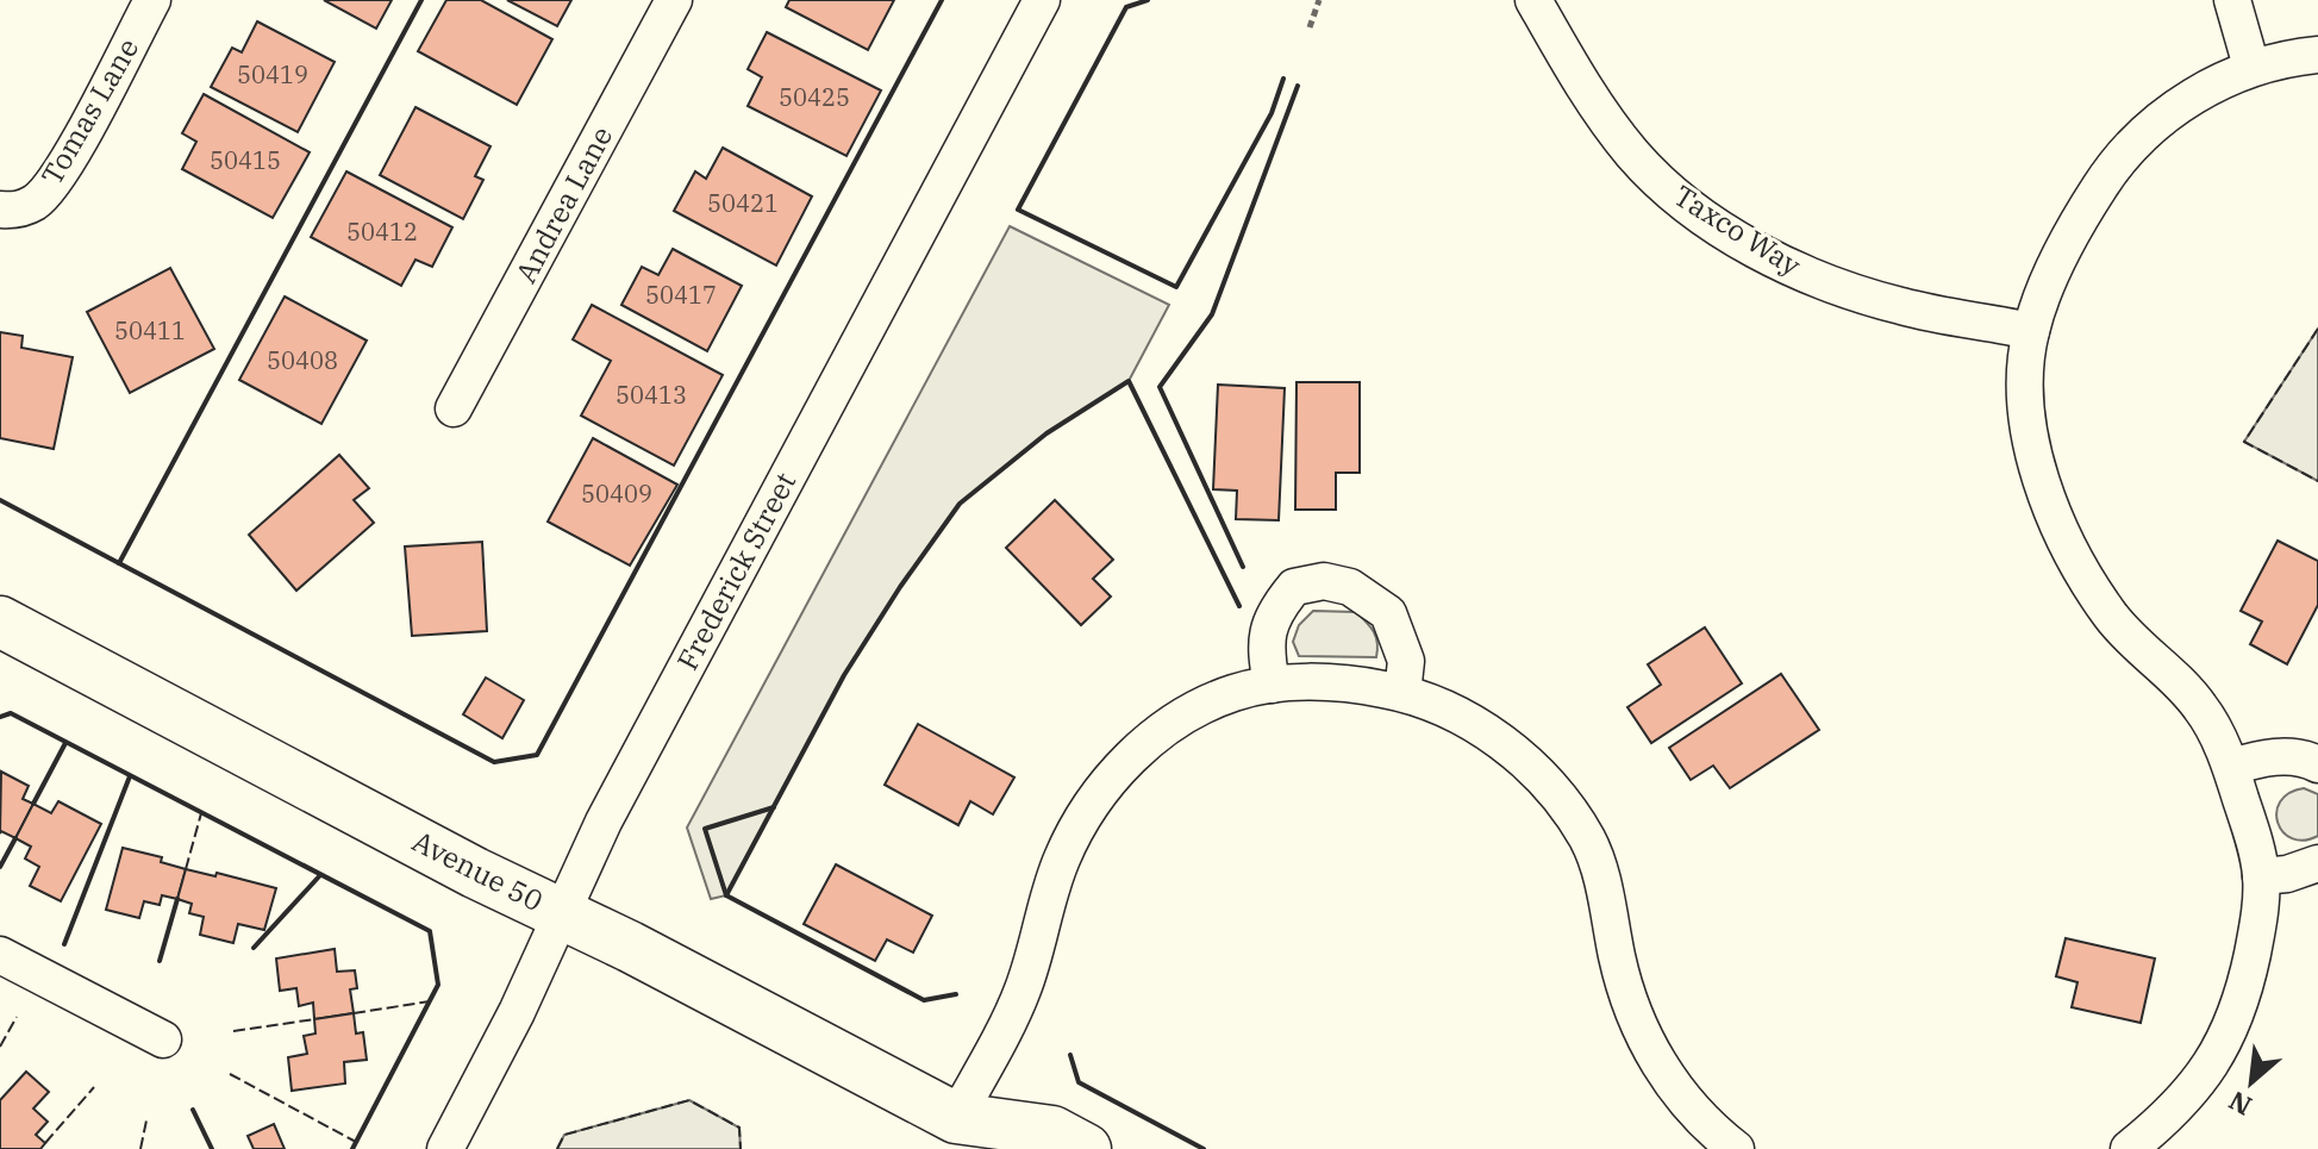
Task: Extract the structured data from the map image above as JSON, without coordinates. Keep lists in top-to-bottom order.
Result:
{
  "streets": {
    "main road": ["Avenue 50"],
    "street": [
      "Tomas Lane",
      "Andrea Lane",
      "Taxco Way",
      "Frederick Street"
    ]
  },
  "crossings": [
    ["Frederick Street", "Avenue 50"]
  ],
  "house_numbers": [
    "50419",
    "50425",
    "50415",
    "50421",
    "50412",
    "50417",
    "50411",
    "50408",
    "50413",
    "50409"
  ],
  "north": "bottom left"
}
